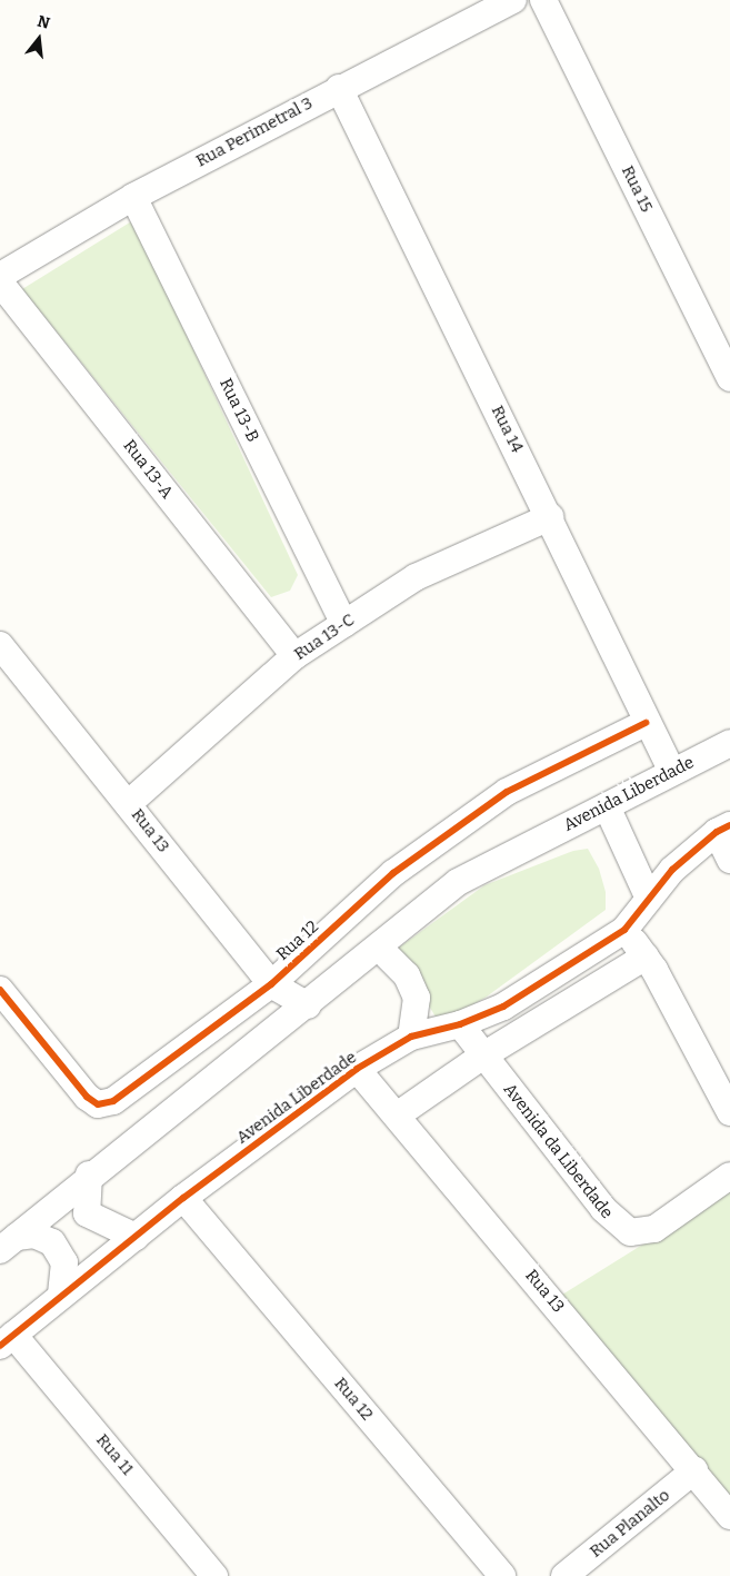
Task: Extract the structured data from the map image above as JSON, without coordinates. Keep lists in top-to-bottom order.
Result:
{
  "streets": {
    "street": [
      "Rua Perimetral 3",
      "Rua 15",
      "Rua 13-B",
      "Rua 14",
      "Rua 13-A",
      "Rua 13-C",
      "Avenida Liberdade",
      "Rua 13",
      "Rua 12",
      "Avenida da Liberdade",
      "Rua 11",
      "Rua Planalto"
    ]
  },
  "crossings": [
    ["Rua Perimetral 3", "Rua 13-B"],
    ["Rua Perimetral 3", "Rua 14"],
    ["Rua 13-B", "Rua 13-C"],
    ["Rua 14", "Rua 13-C"],
    ["Rua 14", "Avenida Liberdade"],
    ["Rua 14", "Rua 12"],
    ["Rua 13-A", "Rua 13-C"],
    ["Rua 13-C", "Rua 13"],
    ["Avenida Liberdade", "Rua 13"],
    ["Avenida Liberdade", "Rua 12"],
    ["Avenida Liberdade", "Avenida da Liberdade"],
    ["Avenida Liberdade", "Rua 11"],
    ["Rua 13", "Rua 12"],
    ["Rua 13", "Rua Planalto"]
  ],
  "north": "top"
}
